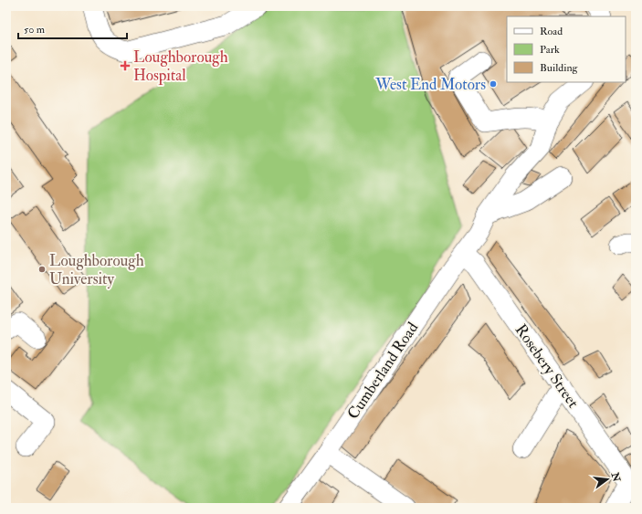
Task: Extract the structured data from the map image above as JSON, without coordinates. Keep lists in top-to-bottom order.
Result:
{
  "streets": {
    "street": ["Rosebery Street", "Cumberland Road"]
  },
  "crossings": [
    ["Rosebery Street", "Cumberland Road"]
  ],
  "places": {
    "health": ["Loughborough Hospital"],
    "other": ["West End Motors", "Loughborough University"]
  },
  "legend": ["Road", "Park", "Building"],
  "scale_bar": "50 m",
  "north": "right"
}
